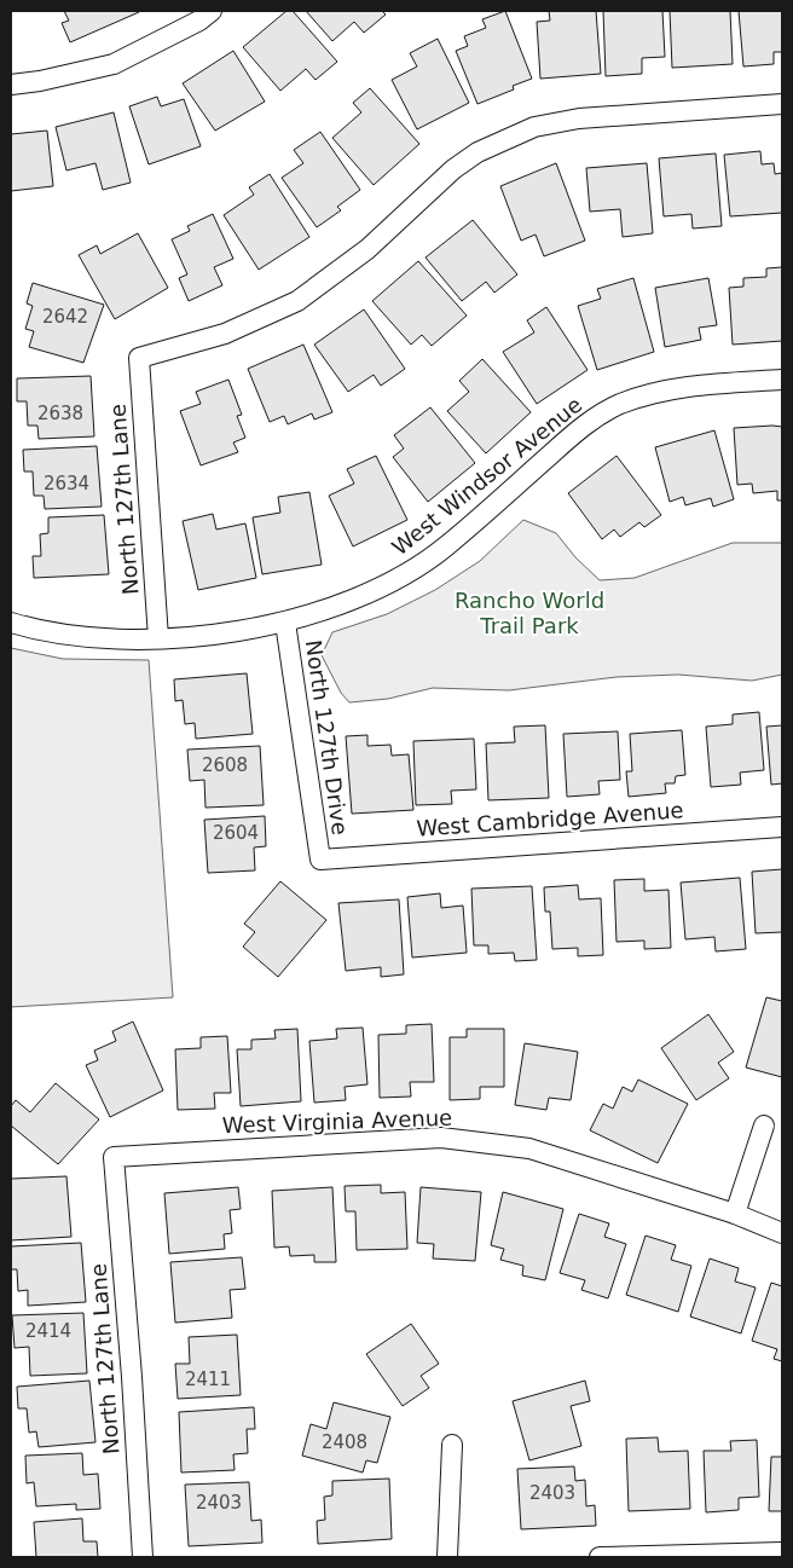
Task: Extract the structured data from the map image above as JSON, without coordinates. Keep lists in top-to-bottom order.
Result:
{
  "streets": {
    "street": [
      "West Windsor Avenue",
      "North 127th Lane",
      "North 127th Drive",
      "West Cambridge Avenue",
      "West Virginia Avenue"
    ]
  },
  "crossings": [
    ["West Windsor Avenue", "North 127th Lane"],
    ["West Windsor Avenue", "North 127th Drive"],
    ["North 127th Lane", "West Virginia Avenue"],
    ["North 127th Drive", "West Cambridge Avenue"]
  ],
  "parks": ["Rancho World Trail Park"],
  "house_numbers": [
    "2642",
    "2638",
    "2634",
    "2608",
    "2604",
    "2414",
    "2411",
    "2408",
    "2403",
    "2403"
  ]
}
